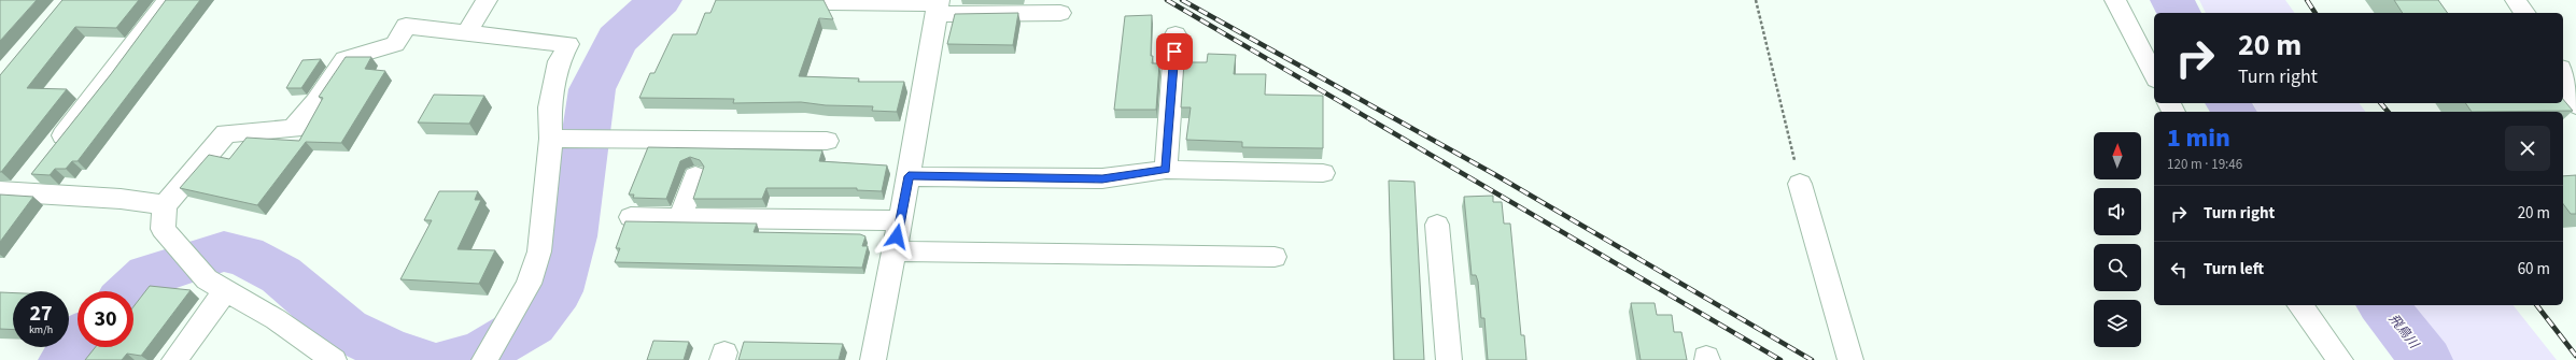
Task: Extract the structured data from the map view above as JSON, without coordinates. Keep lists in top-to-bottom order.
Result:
{
  "water": ["飛鳥川"],
  "north": "top",
  "page": {
    "turn": ["20 m", "Turn right"],
    "heading": ["1 min", "120 m · 19:46"],
    "list": [
      {
        "name": "Turn right",
        "value": "20 m"
      },
      {
        "name": "Turn left",
        "value": "60 m"
      }
    ],
    "speed": "27 km/h",
    "limit": "30"
  }
}
